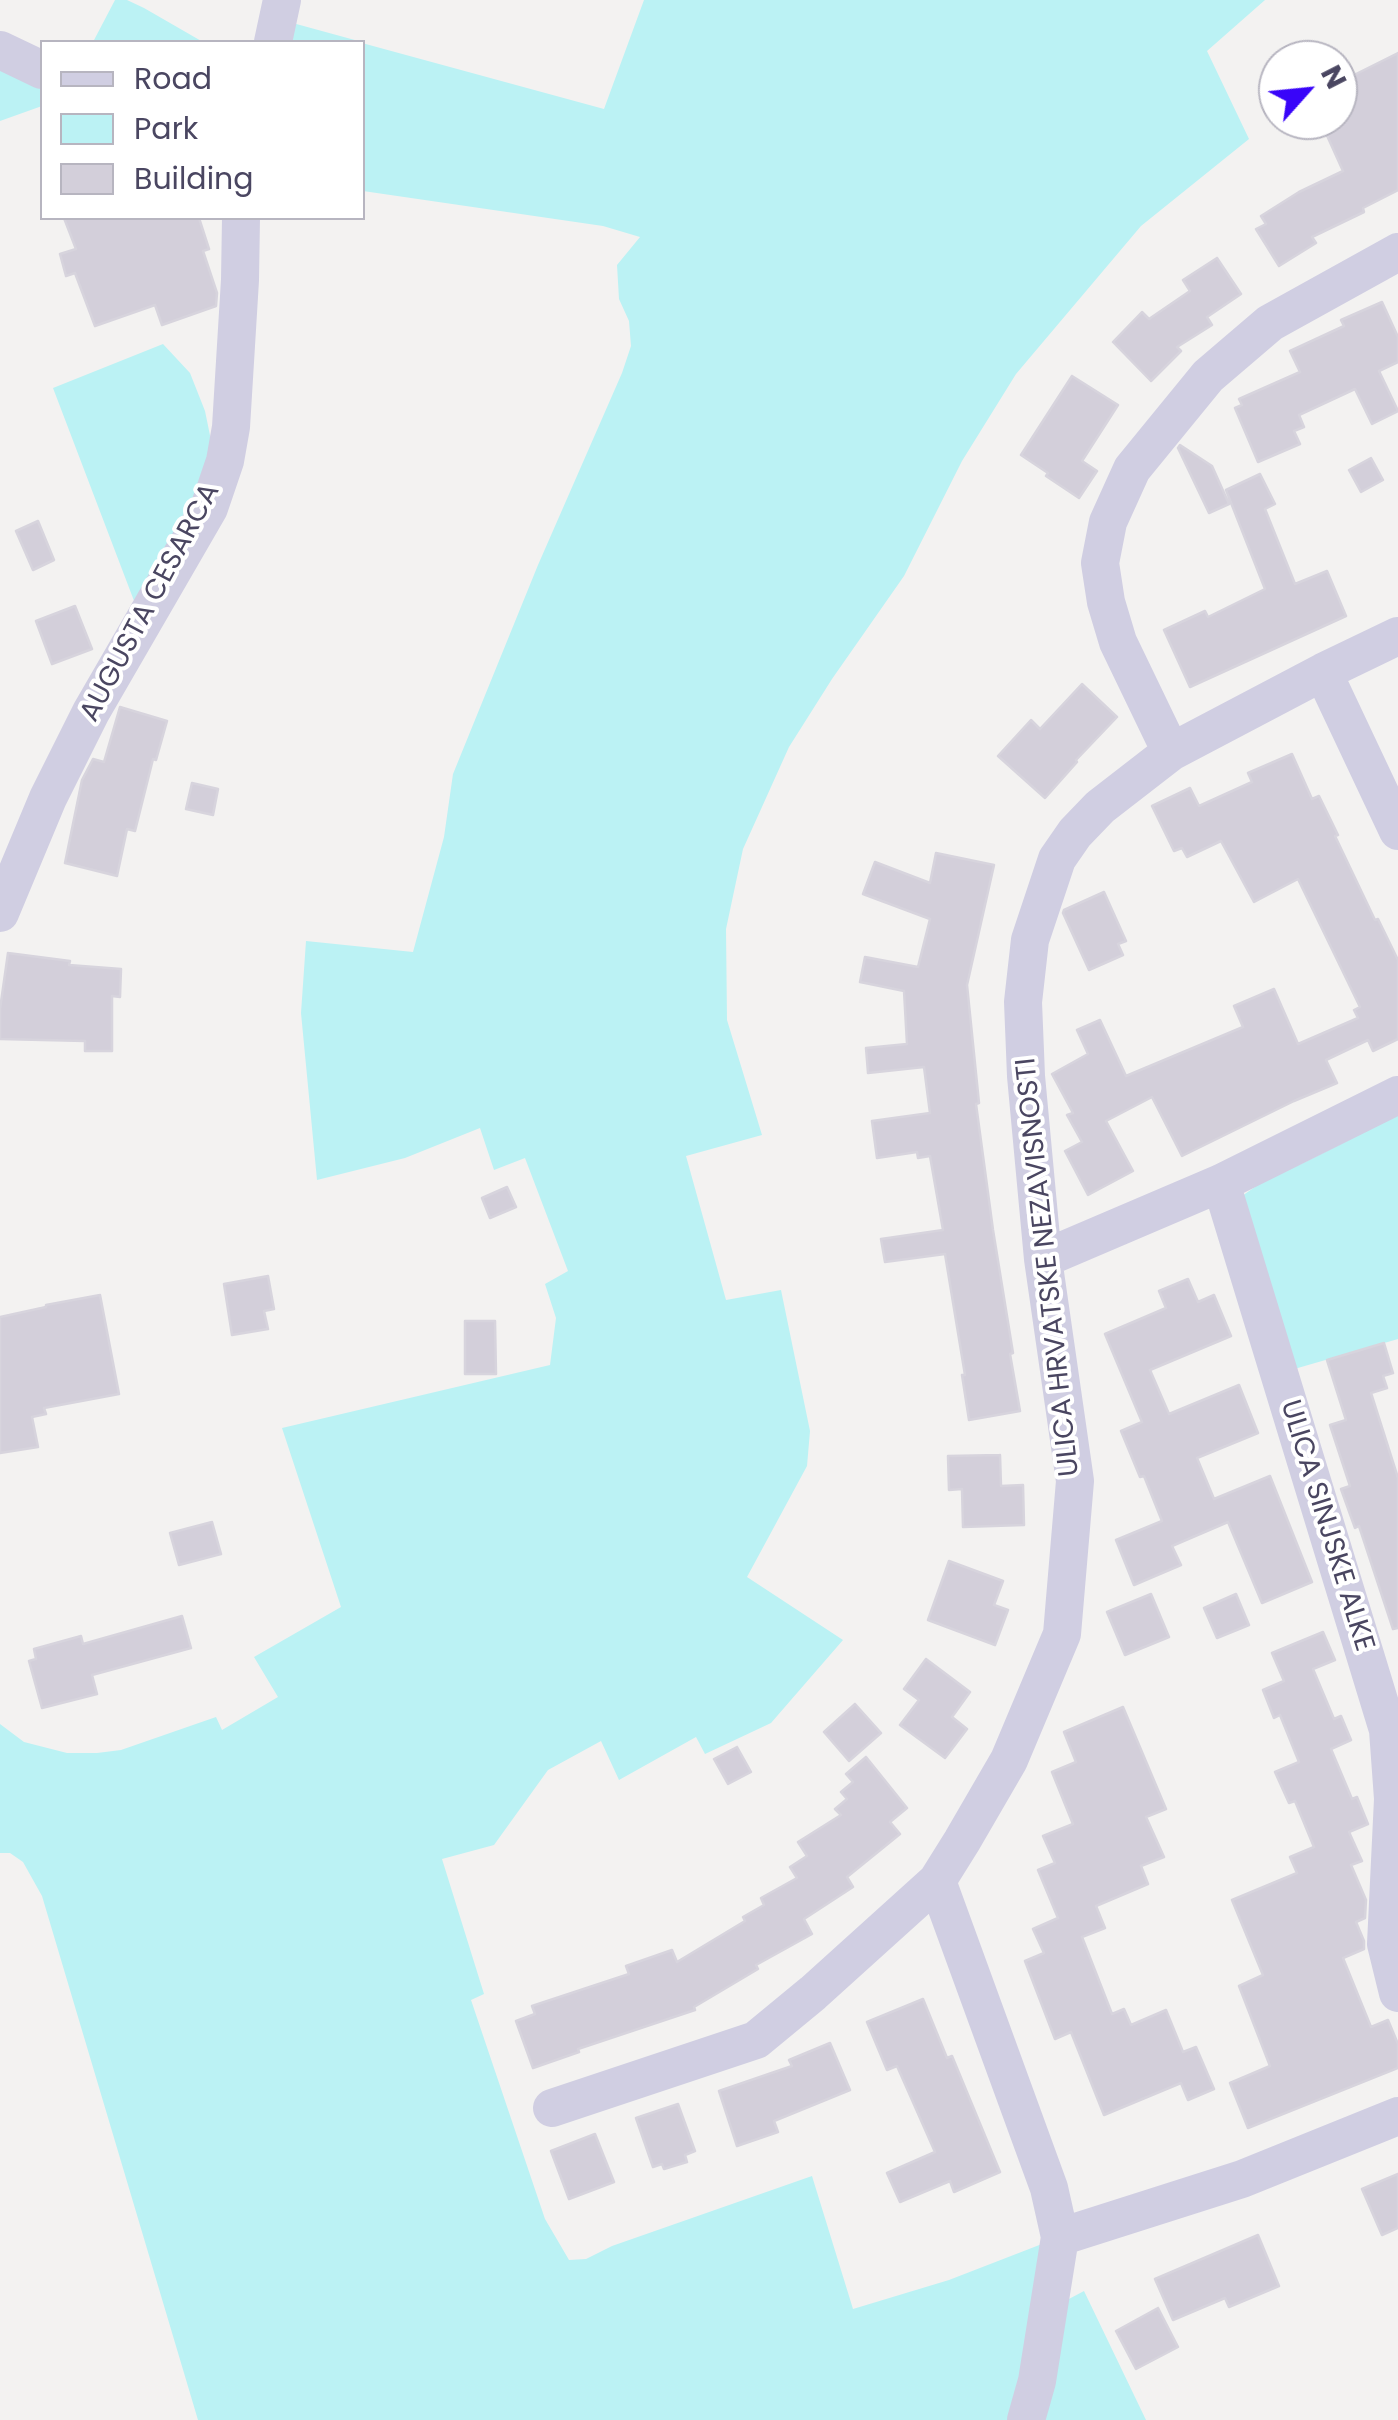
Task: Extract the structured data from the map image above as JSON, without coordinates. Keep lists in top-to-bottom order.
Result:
{
  "streets": {
    "street": ["AUGUSTA CESARCA", "ULICA HRVATSKE NEZAVISNOSTI", "ULICA SINJSKE ALKE"]
  },
  "legend": ["Road", "Park", "Building"],
  "north": "top right"
}
